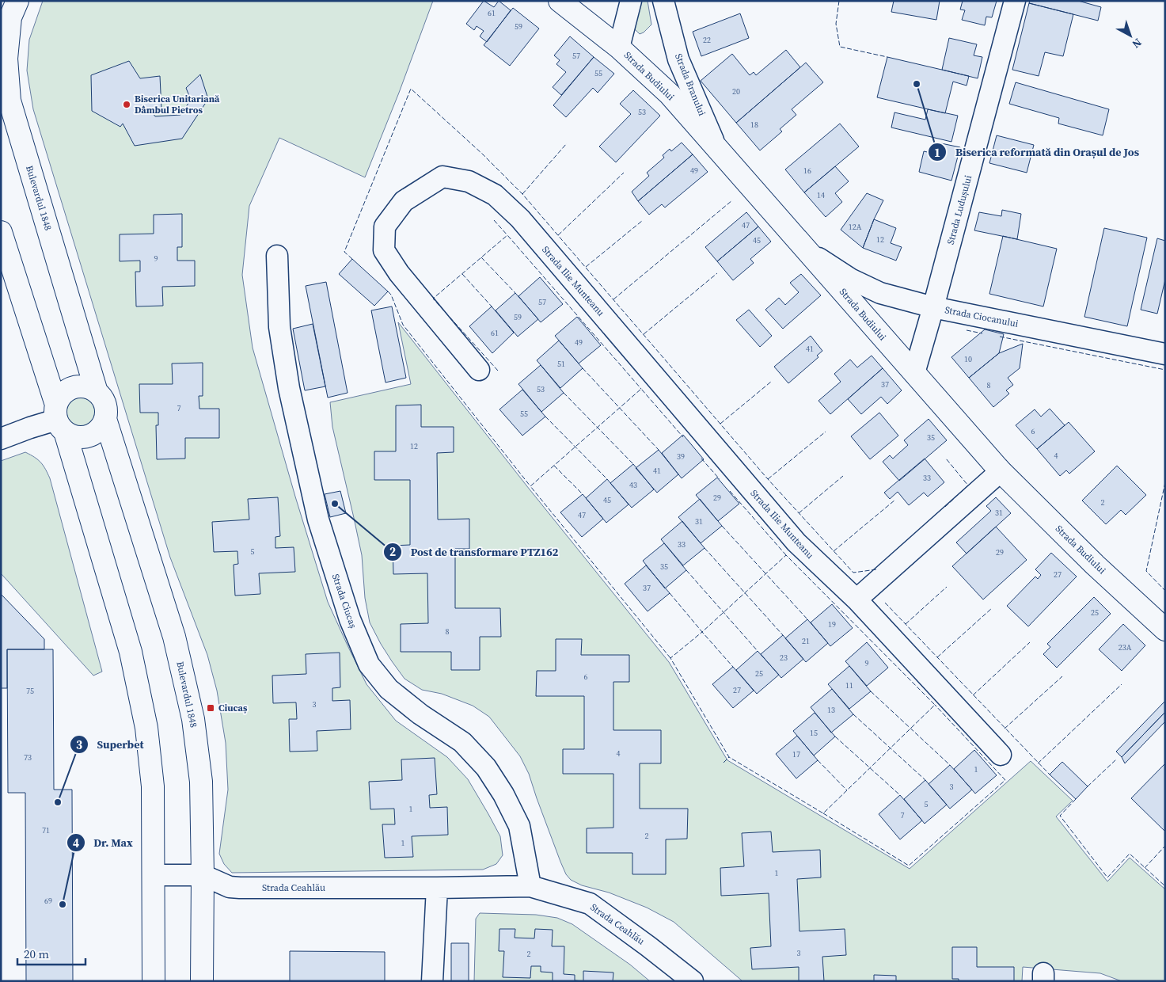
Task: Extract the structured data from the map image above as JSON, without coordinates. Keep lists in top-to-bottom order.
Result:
{
  "streets": {
    "street": [
      "Strada Budiului",
      "Strada Branului",
      "Bulevardul 1848",
      "Strada Ludușului",
      "Strada Ilie Munteanu",
      "Strada Ciocanului",
      "Strada Ciucaș",
      "Strada Ceahlău"
    ]
  },
  "crossings": [
    ["Strada Budiului", "Strada Branului"],
    ["Strada Budiului", "Strada Ludușului"],
    ["Strada Budiului", "Strada Ciocanului"],
    ["Bulevardul 1848", "Strada Ceahlău"],
    ["Strada Ludușului", "Strada Ciocanului"],
    ["Strada Ciucaș", "Strada Ceahlău"]
  ],
  "places": {
    "other": [
      "Biserica reformată din Orașul de Jos",
      "Biserica Unitariană Dâmbul Pietros",
      "Post de transformare PTZ162",
      "Superbet",
      "Dr. Max"
    ],
    "transit": ["Ciucaș"]
  },
  "house_numbers": [
    "61",
    "59",
    "22",
    "57",
    "55",
    "20",
    "53",
    "18",
    "49",
    "16",
    "14",
    "47",
    "12A",
    "12",
    "45",
    "9",
    "57",
    "59",
    "61",
    "49",
    "41",
    "10",
    "51",
    "37",
    "8",
    "53",
    "7",
    "55",
    "6",
    "35",
    "12",
    "4",
    "39",
    "41",
    "33",
    "43",
    "29",
    "45",
    "2",
    "31",
    "47",
    "31",
    "33",
    "5",
    "29",
    "35",
    "27",
    "37",
    "25",
    "19",
    "8",
    "21",
    "23A",
    "23",
    "9",
    "25",
    "6",
    "11",
    "27",
    "75",
    "3",
    "13",
    "15",
    "4",
    "17",
    "73",
    "1",
    "3",
    "5",
    "1",
    "7",
    "71",
    "2",
    "1",
    "1",
    "69",
    "3",
    "2"
  ],
  "scale_bar": "20 m",
  "north": "bottom right"
}
